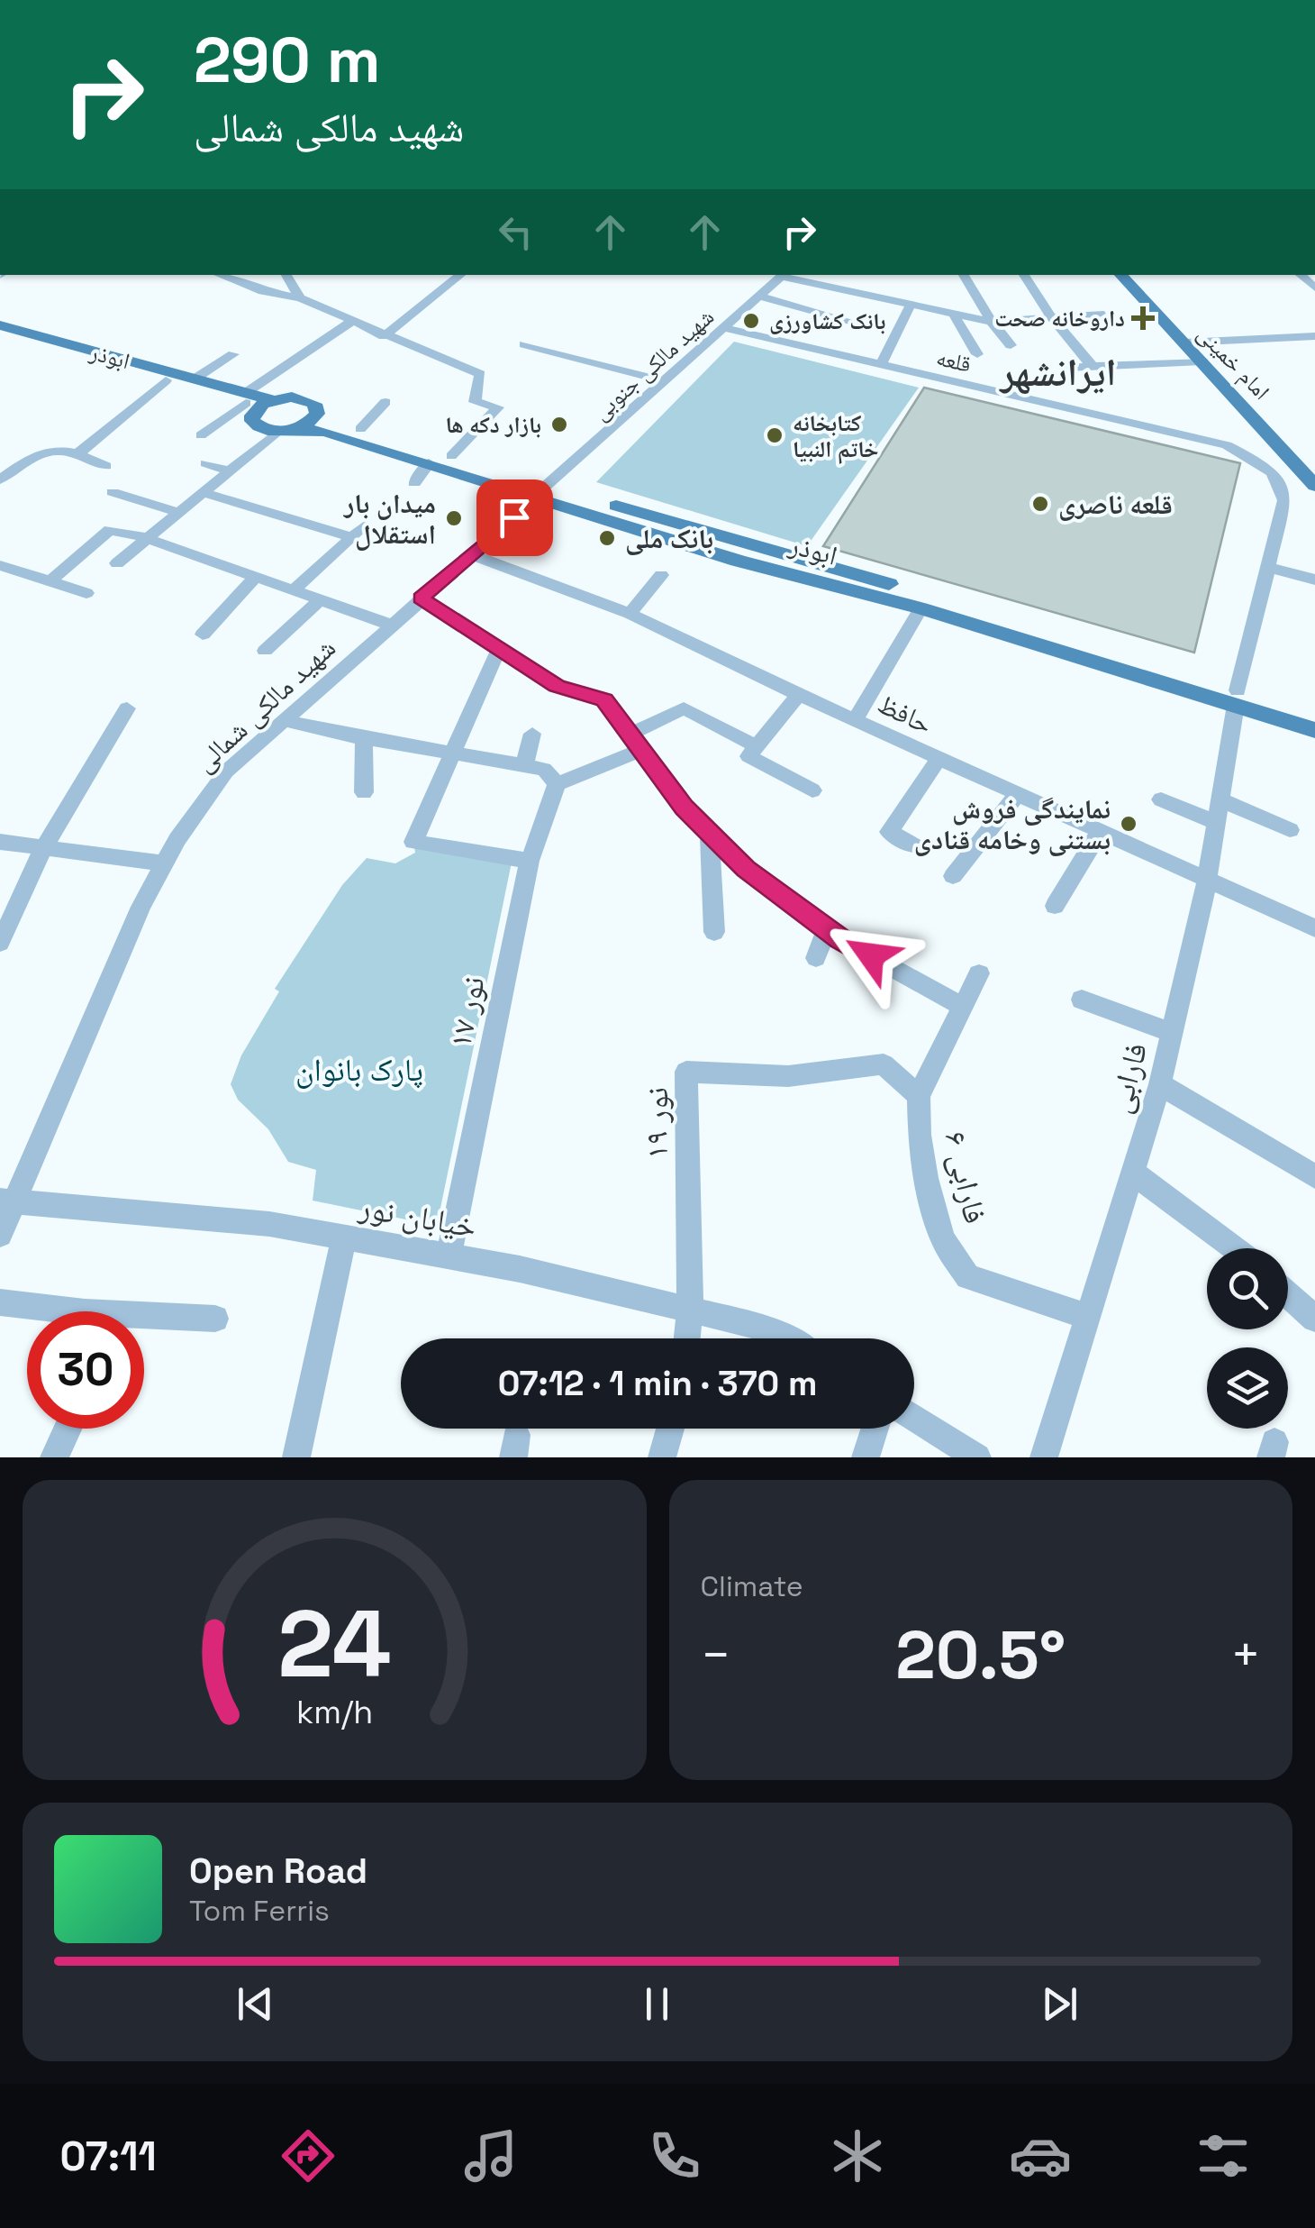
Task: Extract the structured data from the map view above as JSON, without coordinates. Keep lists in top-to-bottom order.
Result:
{
  "streets": {
    "main road": ["ابوذر", "امام خمینی"],
    "street": [
      "قلعه",
      "شهید مالکی جنوبی",
      "شهید مالکی شمالی",
      "حافظ",
      "نور ۱۷",
      "فارابی",
      "نور ۱۹",
      "فارابی ۶",
      "خیابان نور"
    ]
  },
  "crossings": [
    ["ابوذر", "شهید مالکی جنوبی"],
    ["ابوذر", "شهید مالکی شمالی"],
    ["ابوذر", "فارابی"],
    ["قلعه", "شهید مالکی جنوبی"],
    ["قلعه", "فارابی"],
    ["شهید مالکی جنوبی", "شهید مالکی شمالی"],
    ["شهید مالکی شمالی", "حافظ"],
    ["شهید مالکی شمالی", "خیابان نور"],
    ["حافظ", "فارابی"],
    ["نور ۱۷", "خیابان نور"],
    ["فارابی", "فارابی ۶"],
    ["نور ۱۹", "فارابی ۶"],
    ["نور ۱۹", "خیابان نور"]
  ],
  "districts": ["ایرانشهر"],
  "parks": ["پارک بانوان"],
  "places": {
    "health": ["داروخانه صحت"],
    "other": [
      "بانک کشاورزی",
      "بازار دکه ها",
      "کتابخانه خاتم النبیا",
      "قلعه ناصری",
      "میدان بار استقلال",
      "بانک ملی",
      "نمایندگی فروش بستنی وخامه قنادی"
    ]
  },
  "page": {
    "turn": ["290 m", "شهید مالکی شمالی"],
    "limit": "30",
    "trip": "07:12 · 1 min · 370 m",
    "tile": "Climate",
    "heat": ["−", "20.5°", "+"],
    "song": ["Open Road", "Tom Ferris"],
    "tabs": "07:11",
    "gauge": ["24", "km/h"]
  }
}
